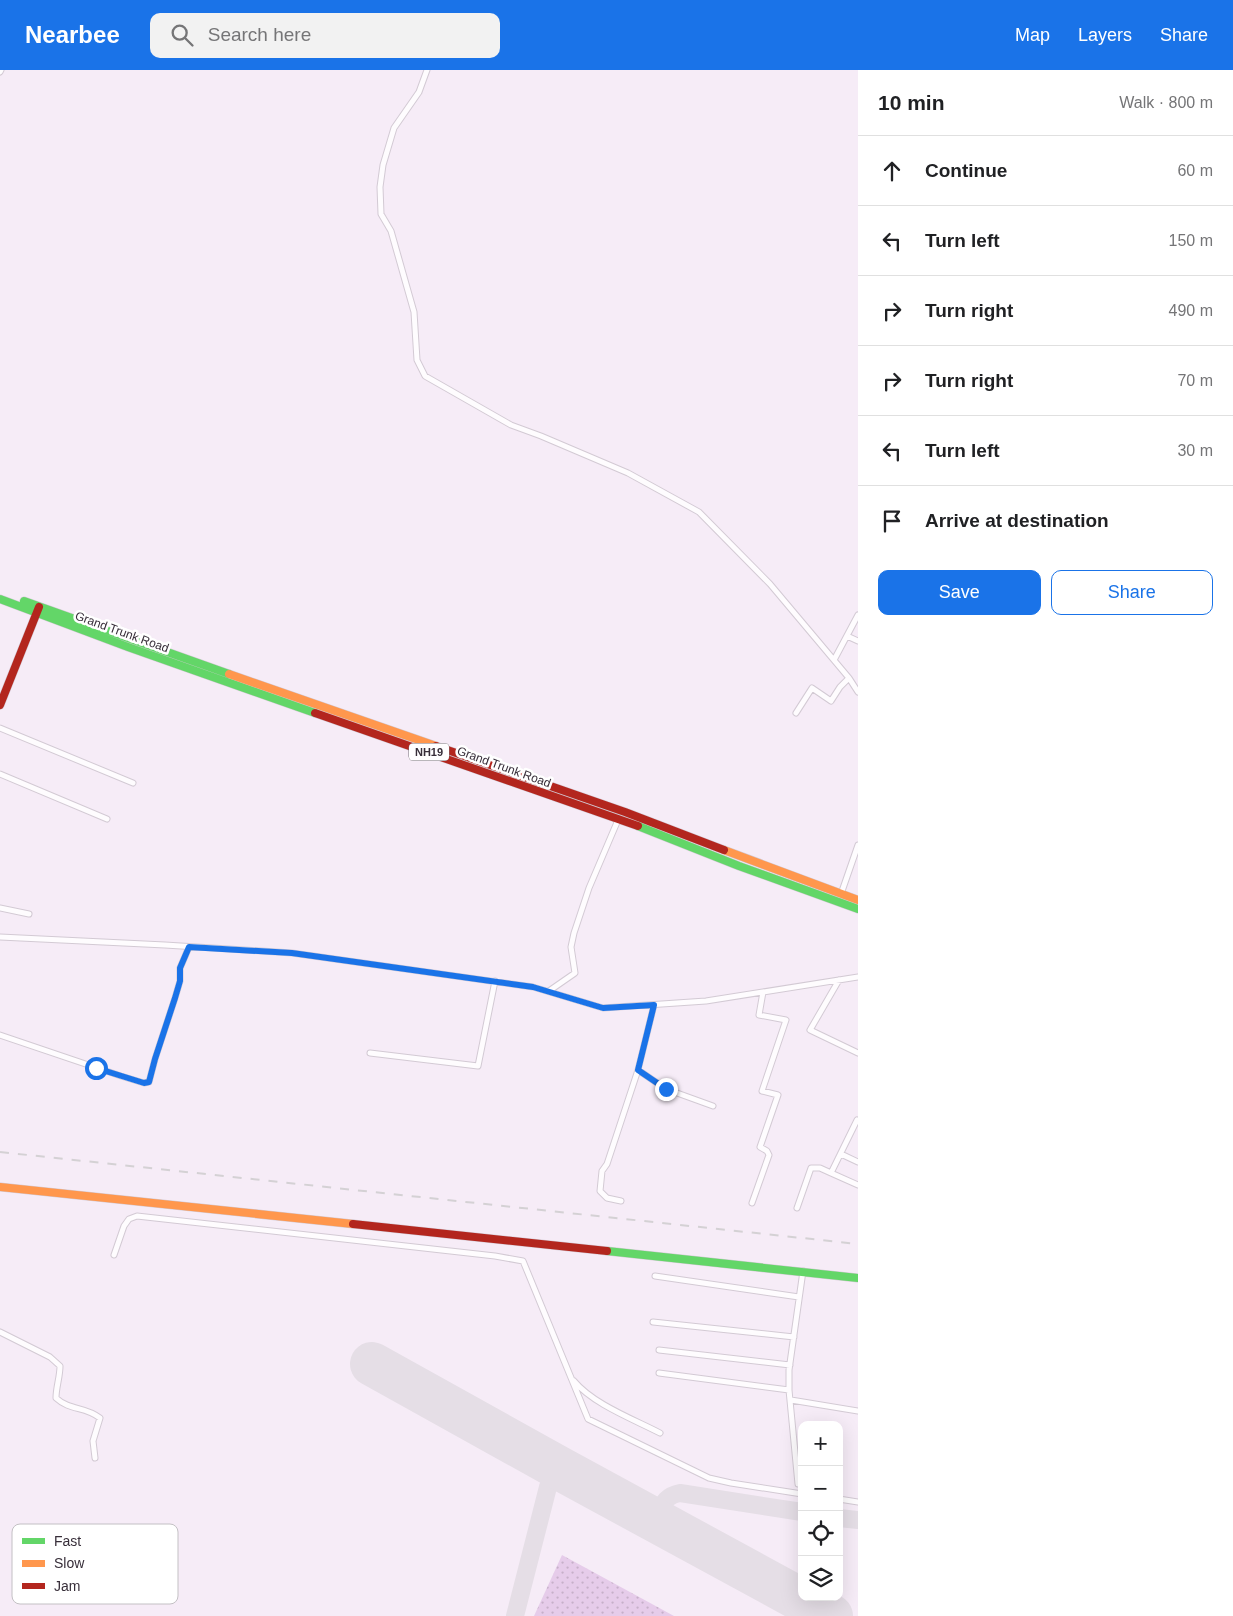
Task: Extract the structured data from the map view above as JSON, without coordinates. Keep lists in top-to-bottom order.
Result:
{
  "streets": {
    "main road": ["Grand Trunk Road", "NH19"]
  },
  "legend": ["Fast", "Slow", "Jam"],
  "page": {
    "header": "Nearbee",
    "search": "Search here",
    "nav": ["Map", "Layers", "Share"],
    "heading": ["10 min", "Walk · 800 m"],
    "list": [
      ["Continue", "60 m"],
      ["Turn left", "150 m"],
      ["Turn right", "490 m"],
      ["Turn right", "70 m"],
      ["Turn left", "30 m"],
      "Arrive at destination"
    ],
    "buttons": ["Save", "Share"],
    "map_buttons": ["+", "−"]
  }
}
